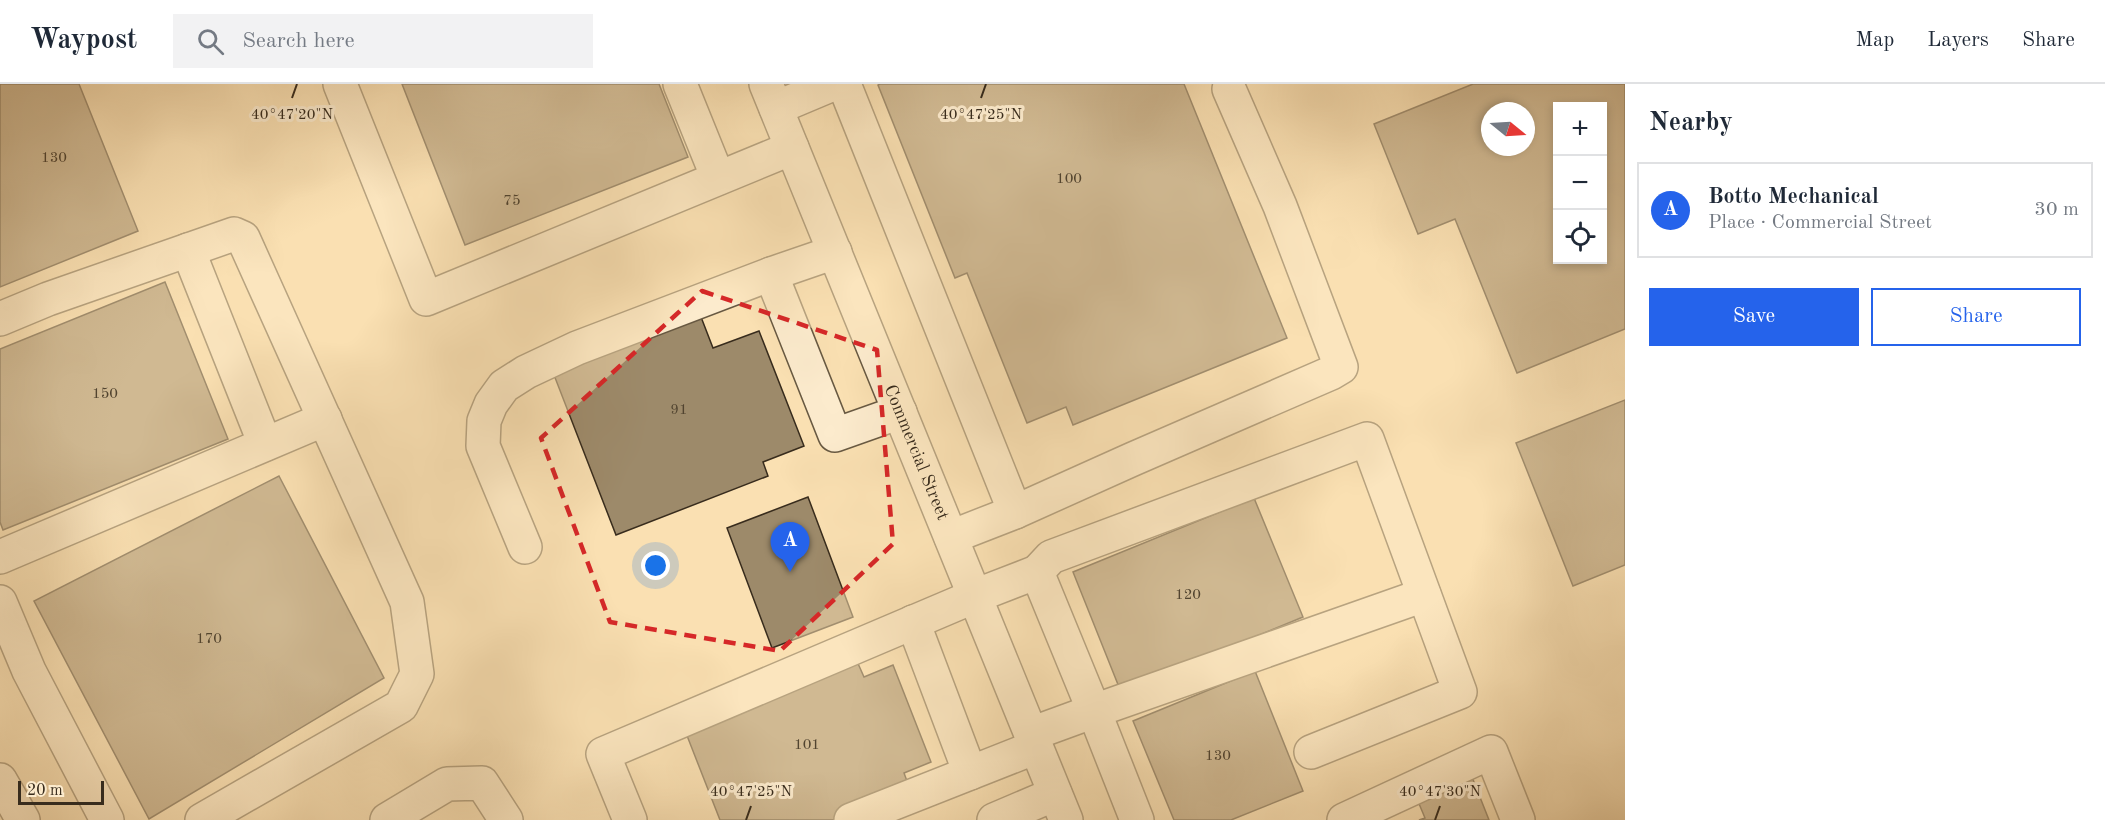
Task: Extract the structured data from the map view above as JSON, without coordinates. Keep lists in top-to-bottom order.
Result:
{
  "streets": {
    "street": ["Commercial Street"]
  },
  "house_numbers": [
    "130",
    "100",
    "75",
    "150",
    "91",
    "120",
    "170",
    "101",
    "130"
  ],
  "scale_bar": "20 m",
  "north": "right",
  "page": {
    "header": "Waypost",
    "search": "Search here",
    "nav": ["Map", "Layers", "Share"],
    "heading": "Nearby",
    "map_buttons": ["+", "−"],
    "list": [
      {
        "mark": "A",
        "name": "Botto Mechanical",
        "note": "Place · Commercial Street",
        "value": "30 m"
      }
    ],
    "buttons": ["Save", "Share"],
    "pins": "A",
    "scale": "20 m"
  },
  "coordinates": ["40°47'20\"N", "40°47'25\"N", "40°47'30\"N"]
}
